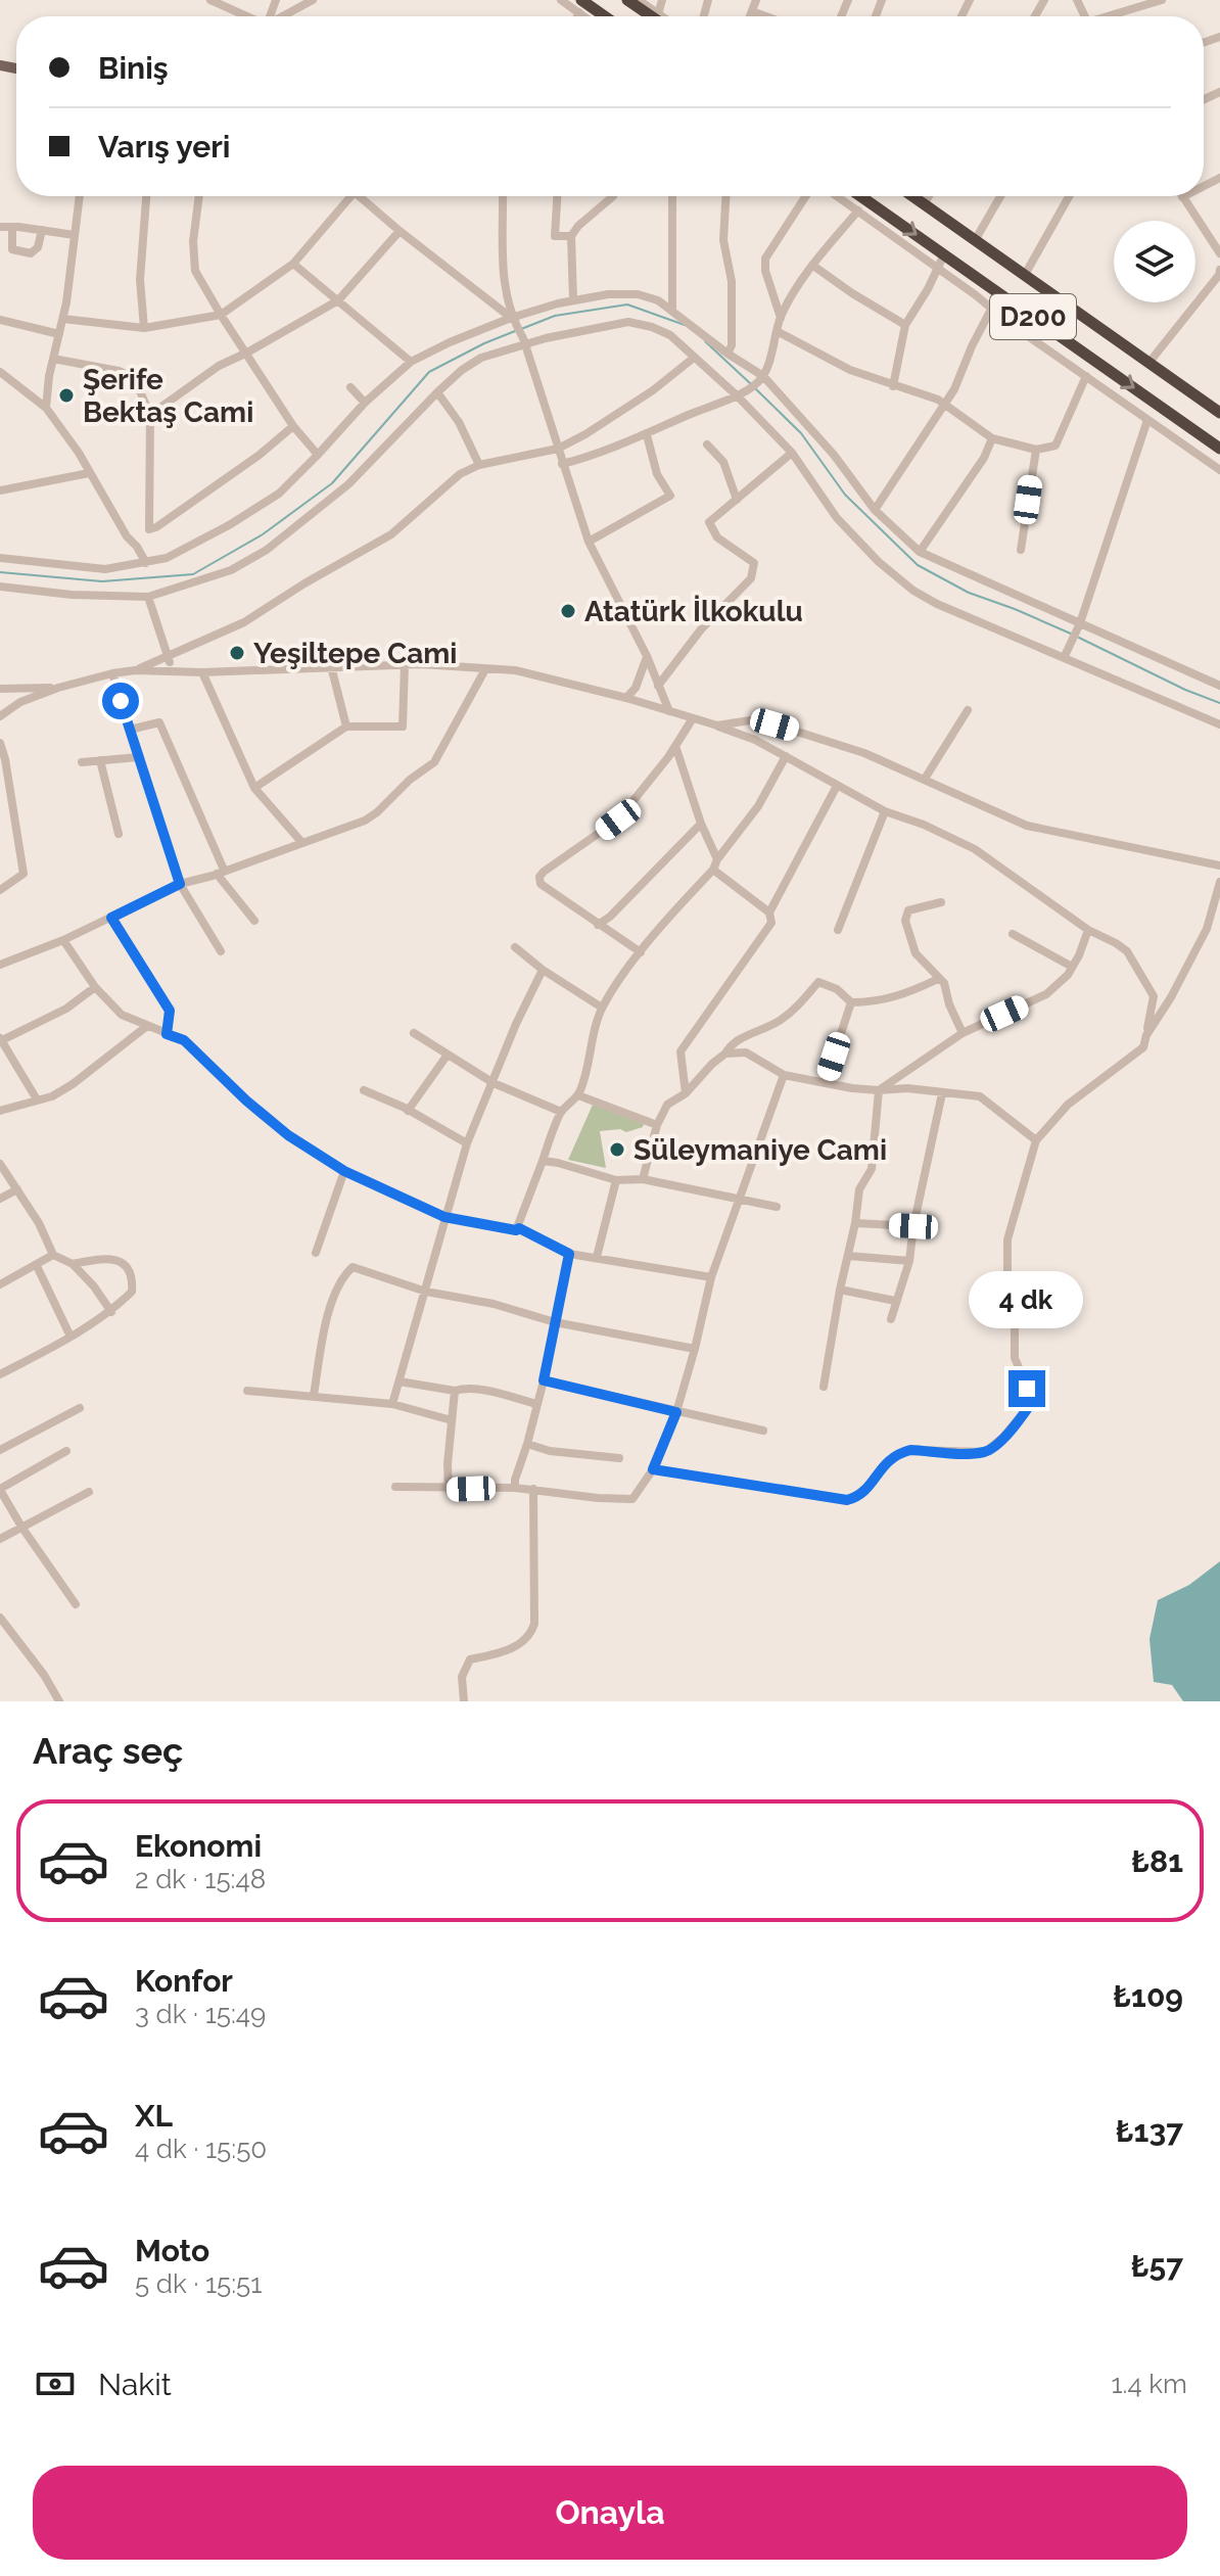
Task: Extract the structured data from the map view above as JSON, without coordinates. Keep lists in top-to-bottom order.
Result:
{
  "streets": {
    "highway": ["D200"]
  },
  "places": [
    "Şerife Bektaş Cami",
    "Atatürk İlkokulu",
    "Yeşiltepe Cami",
    "Süleymaniye Cami"
  ],
  "page": {
    "banner": ["Biniş", "Varış yeri"],
    "bubble": "4 dk",
    "heading": "Araç seç",
    "list": [
      {
        "name": "Ekonomi",
        "note": "2 dk · 15:48",
        "value": "₺81"
      },
      {
        "name": "Konfor",
        "note": "3 dk · 15:49",
        "value": "₺109"
      },
      {
        "name": "XL",
        "note": "4 dk · 15:50",
        "value": "₺137"
      },
      {
        "name": "Moto",
        "note": "5 dk · 15:51",
        "value": "₺57"
      }
    ],
    "pay": ["Nakit", "1.4 km"],
    "buttons": "Onayla"
  }
}
